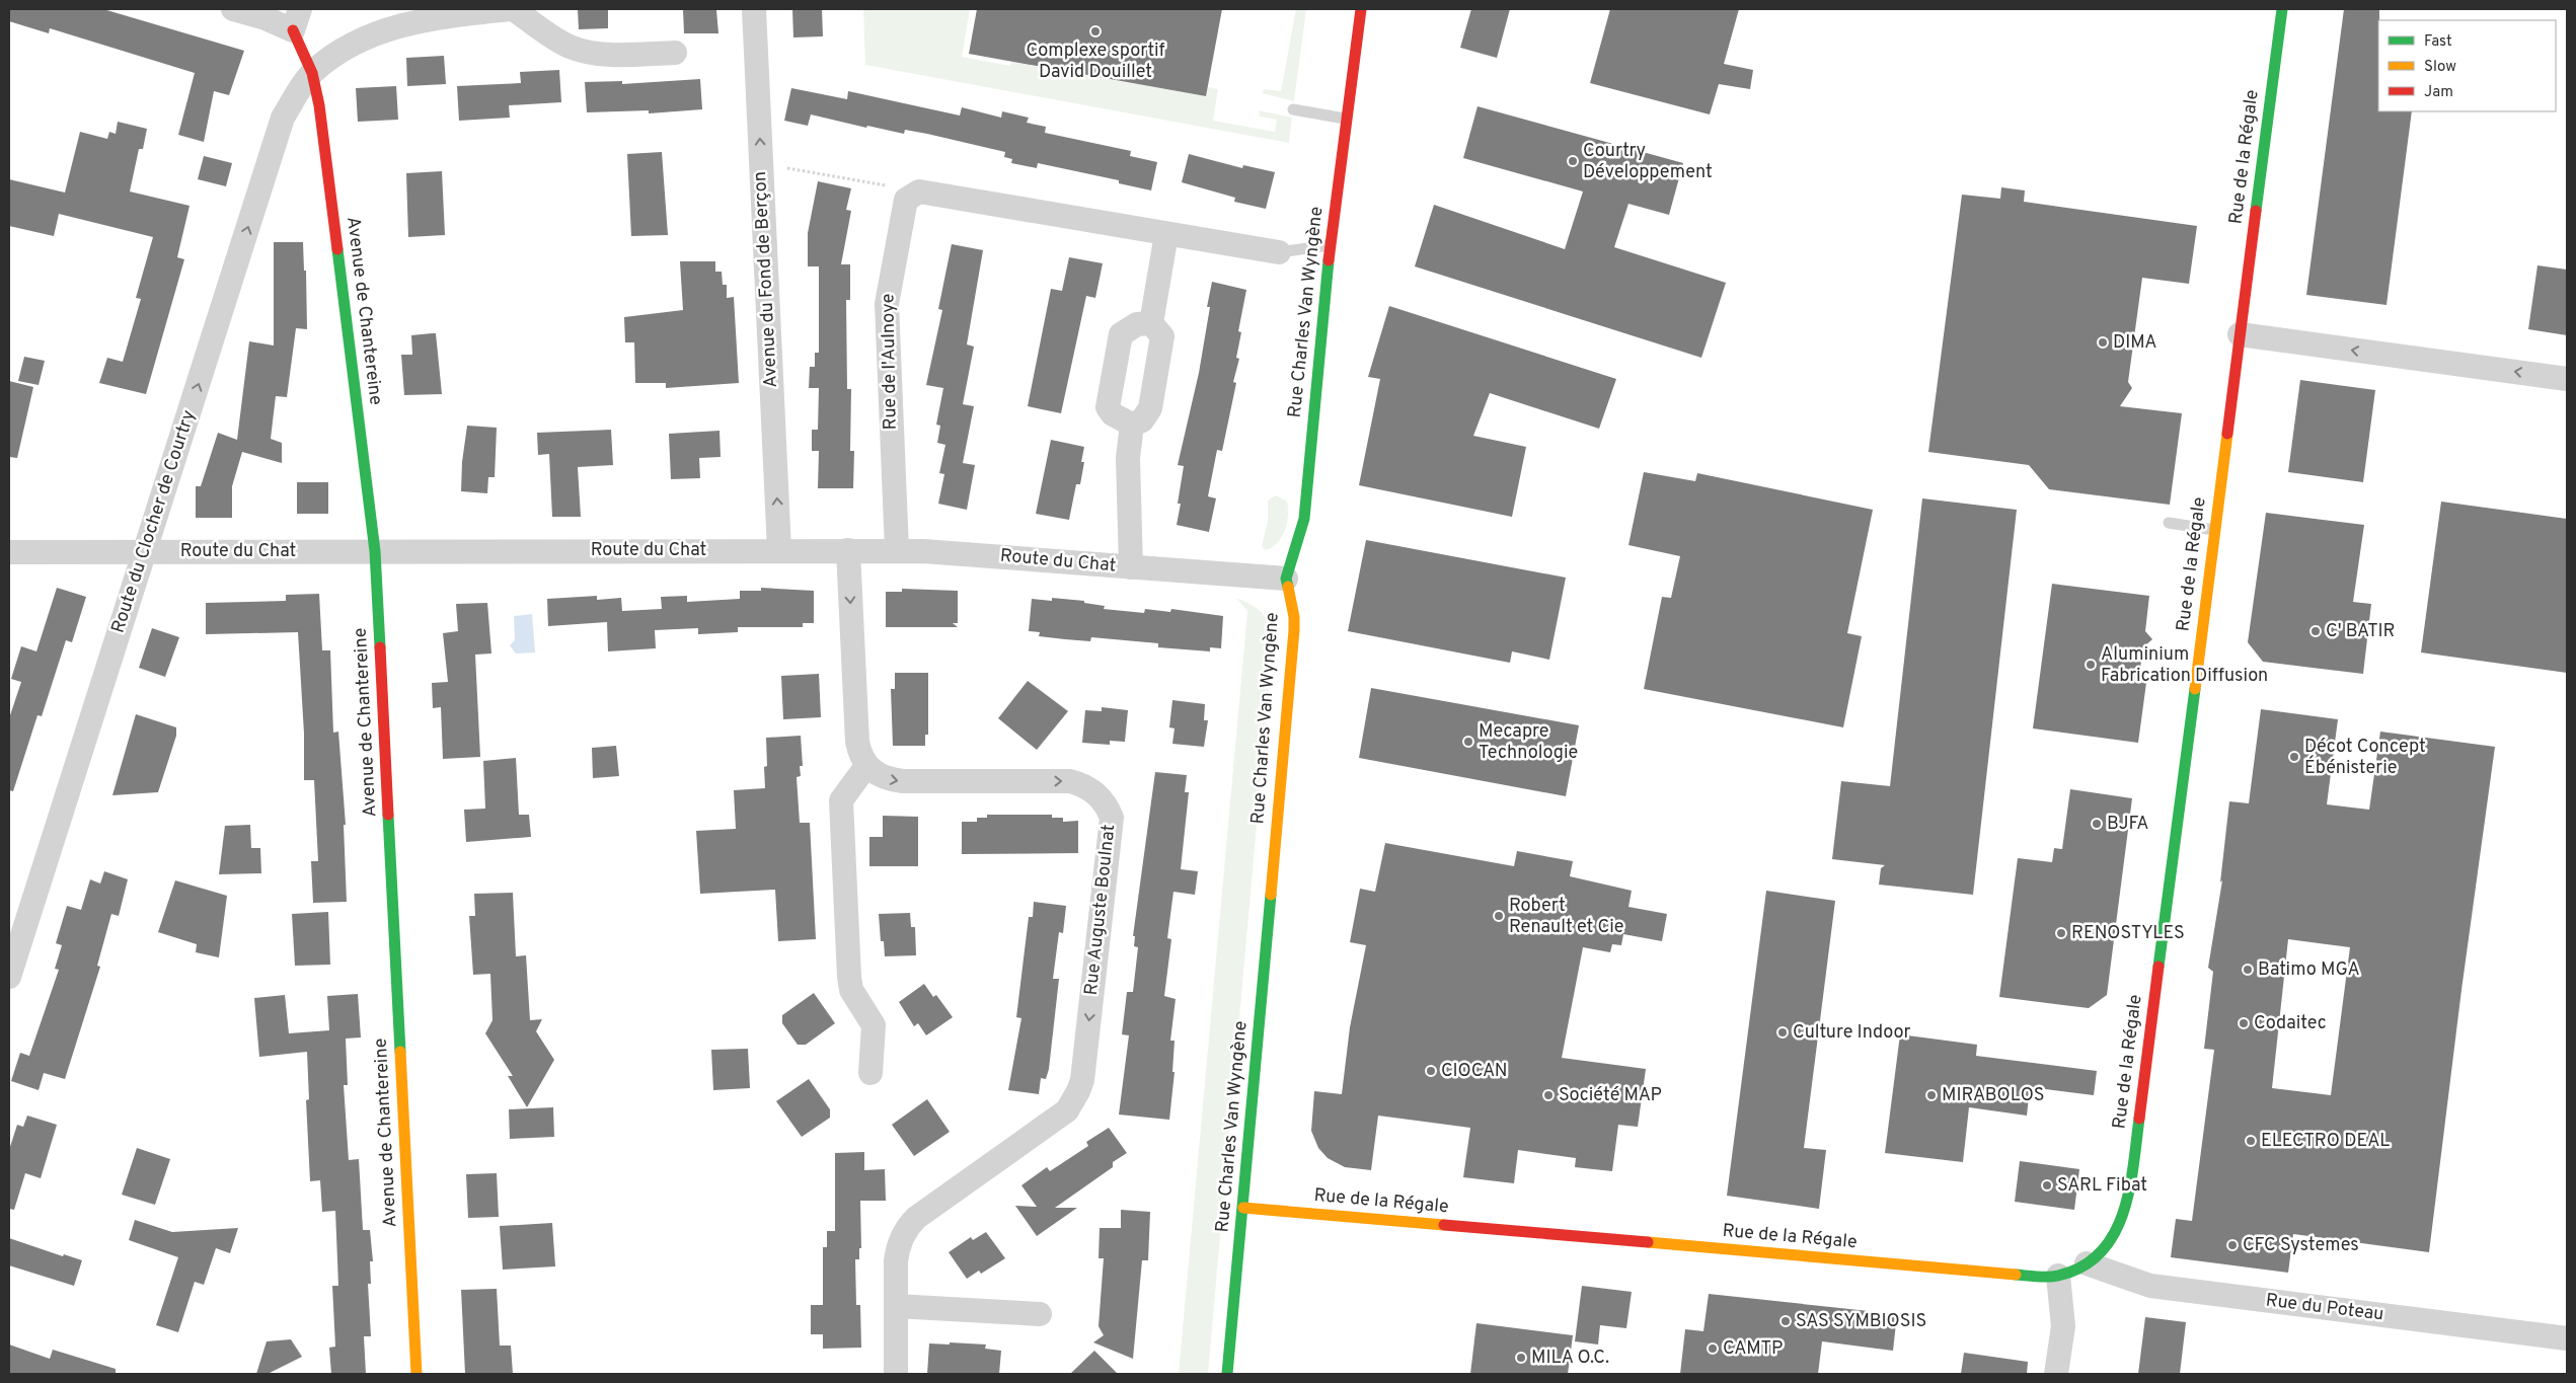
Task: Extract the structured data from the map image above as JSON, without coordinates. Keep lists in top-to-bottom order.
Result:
{
  "streets": {
    "street": [
      "Rue de la Régale",
      "Avenue du Fond de Berçon",
      "Avenue de Chantereine",
      "Rue Charles Van Wyngène",
      "Rue de l'Aulnoye",
      "Route du Clocher de Courtry",
      "Route du Chat",
      "Rue Auguste Boulnat",
      "Rue du Poteau"
    ]
  },
  "crossings": [
    ["Rue de la Régale", "Rue Charles Van Wyngène"],
    ["Rue de la Régale", "Rue du Poteau"],
    ["Avenue du Fond de Berçon", "Route du Chat"],
    ["Avenue de Chantereine", "Route du Clocher de Courtry"],
    ["Avenue de Chantereine", "Route du Chat"],
    ["Rue Charles Van Wyngène", "Route du Chat"],
    ["Rue de l'Aulnoye", "Route du Chat"],
    ["Route du Clocher de Courtry", "Route du Chat"]
  ],
  "one_way": ["Avenue du Fond de Berçon", "Route du Clocher de Courtry"],
  "places": [
    "Complexe sportif David Douillet",
    "Courtry Développement",
    "DIMA",
    "C' BATIR",
    "Aluminium Fabrication Diffusion",
    "Mecapre Technologie",
    "Décot Concept Ébénisterie",
    "BJFA",
    "Robert Renault et Cie",
    "RENOSTYLES",
    "Batimo MGA",
    "Codaitec",
    "Culture Indoor",
    "CIOCAN",
    "Société MAP",
    "MIRABOLOS",
    "ELECTRO DEAL",
    "SARL Fibat",
    "CFC Systemes",
    "SAS SYMBIOSIS",
    "CAMTP",
    "MILA O.C."
  ],
  "legend": ["Fast", "Slow", "Jam"]
}
